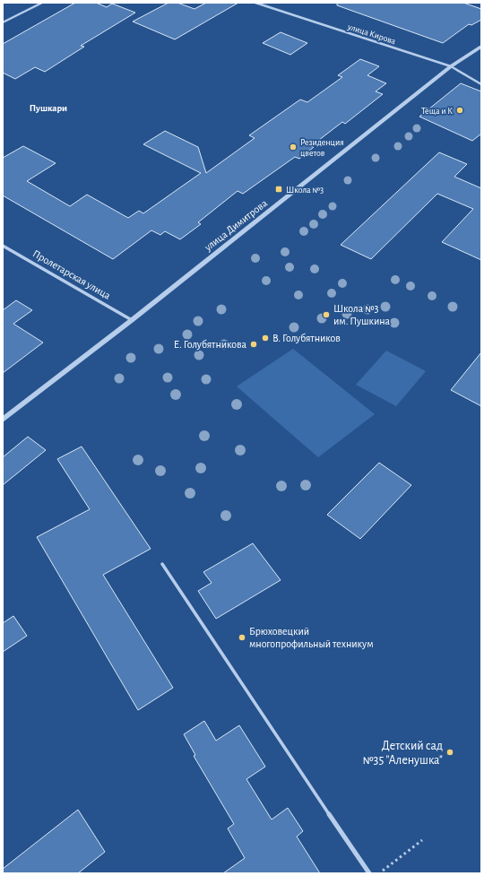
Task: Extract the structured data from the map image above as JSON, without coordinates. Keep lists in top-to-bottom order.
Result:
{
  "streets": {
    "street": ["улица Кирова", "улица Димитрова", "Пролетарская улица"]
  },
  "crossings": [
    ["улица Кирова", "улица Димитрова"],
    ["улица Димитрова", "Пролетарская улица"]
  ],
  "districts": ["Пушкари"],
  "places": {
    "other": [
      "Тёща и К",
      "Резиденция цветов",
      "Школа №3 им. Пушкина",
      "В. Голубятников",
      "Е. Голубятникова",
      "Брюховецкий многопрофильный техникум",
      "Детский сад №35 \"Аленушка\""
    ],
    "transit": ["Школа №3"]
  }
}
